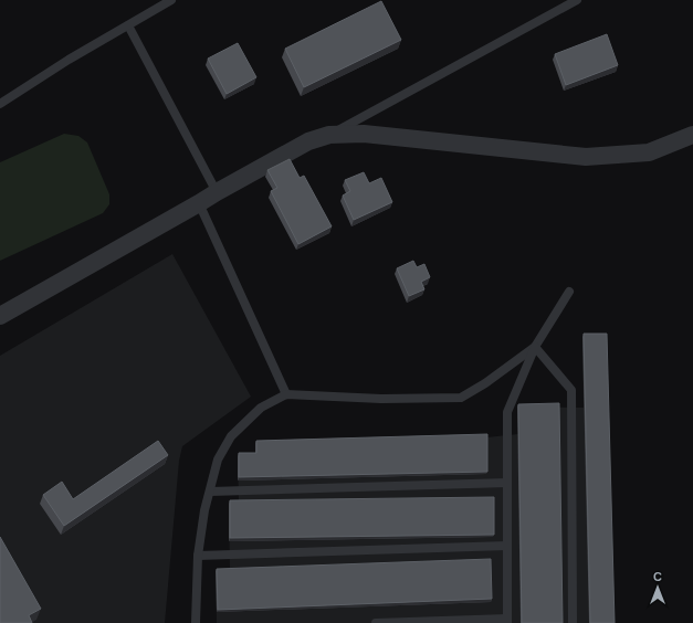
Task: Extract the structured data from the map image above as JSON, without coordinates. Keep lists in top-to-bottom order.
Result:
{
  "north": "top"
}
